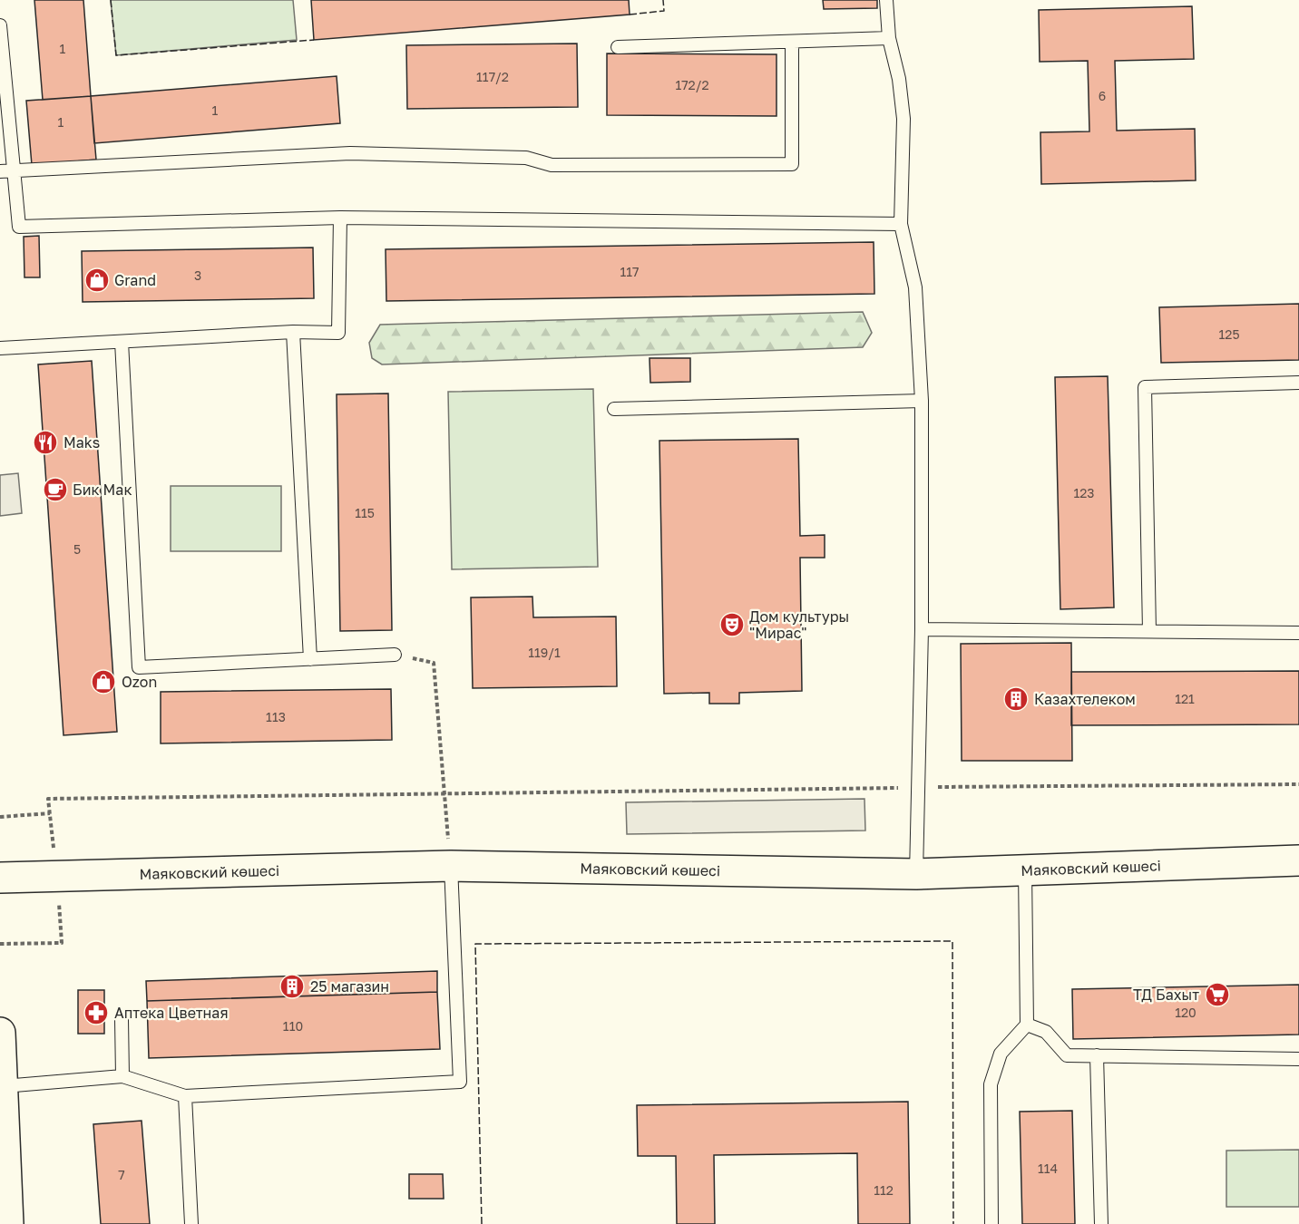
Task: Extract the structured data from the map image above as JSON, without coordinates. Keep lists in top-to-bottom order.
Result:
{
  "streets": {
    "street": ["Маяковский көшесі"]
  },
  "places": {
    "shop": ["Grand", "Ozon"],
    "restaurant": ["Maks"],
    "cafe": ["Бик Мак"],
    "theatre": ["Дом культуры \"Мирас\""],
    "building": ["Казахтелеком", "25 магазин"],
    "supermarket": ["ТД Бахыт"],
    "pharmacy": ["Аптека Цветная"]
  },
  "house_numbers": [
    "1",
    "117/2",
    "172/2",
    "6",
    "1",
    "1",
    "117",
    "3",
    "125",
    "123",
    "115",
    "5",
    "119/1",
    "121",
    "113",
    "120",
    "110",
    "114",
    "7",
    "112"
  ]
}
